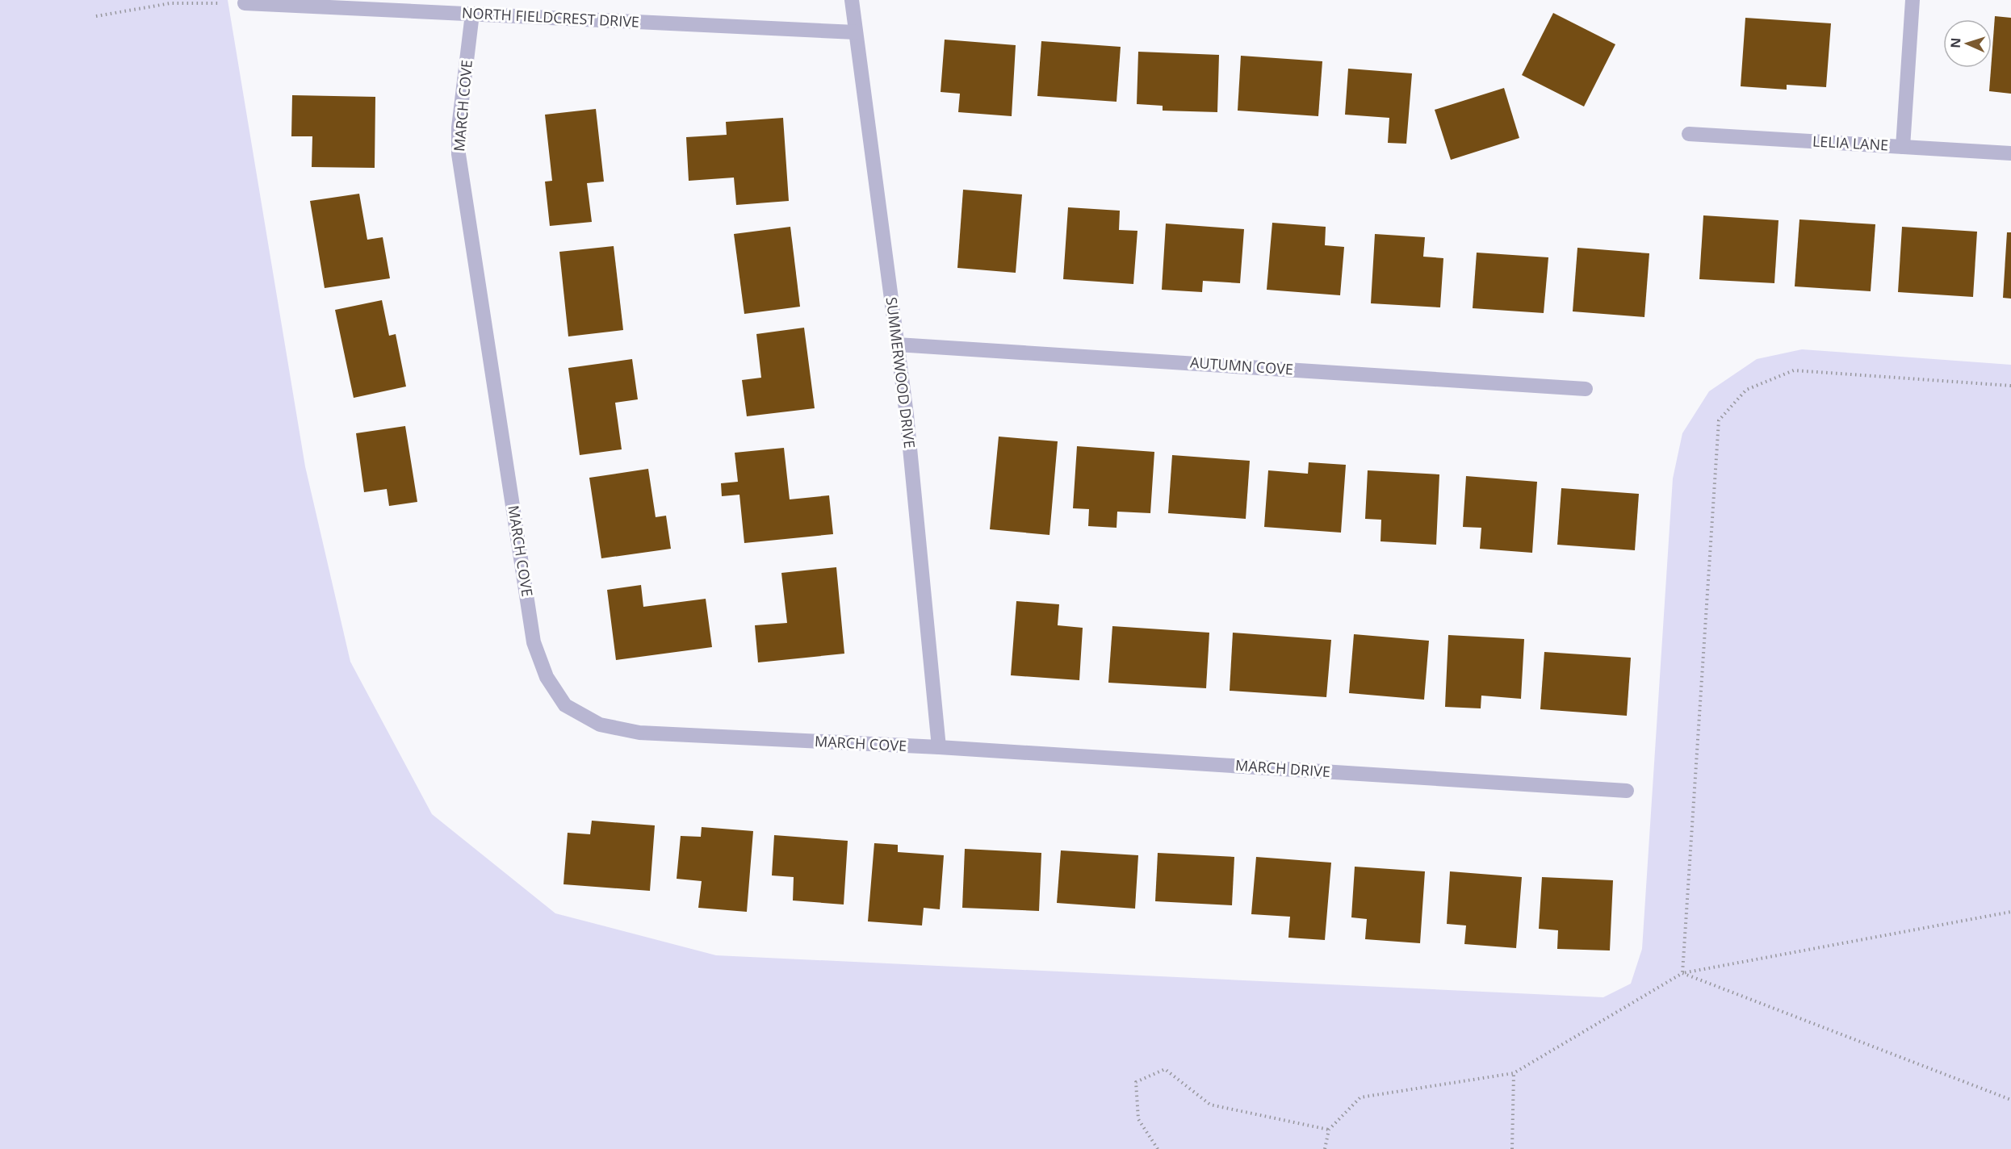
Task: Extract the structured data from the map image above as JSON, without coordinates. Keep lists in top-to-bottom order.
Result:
{
  "streets": {
    "street": [
      "NORTH FIELDCREST DRIVE",
      "MARCH COVE",
      "LELIA LANE",
      "AUTUMN COVE",
      "SUMMERWOOD DRIVE",
      "MARCH DRIVE"
    ]
  },
  "crossings": [
    ["NORTH FIELDCREST DRIVE", "MARCH COVE"],
    ["NORTH FIELDCREST DRIVE", "SUMMERWOOD DRIVE"],
    ["MARCH COVE", "SUMMERWOOD DRIVE"],
    ["MARCH COVE", "MARCH DRIVE"],
    ["AUTUMN COVE", "SUMMERWOOD DRIVE"],
    ["SUMMERWOOD DRIVE", "MARCH DRIVE"]
  ],
  "north": "left"
}
